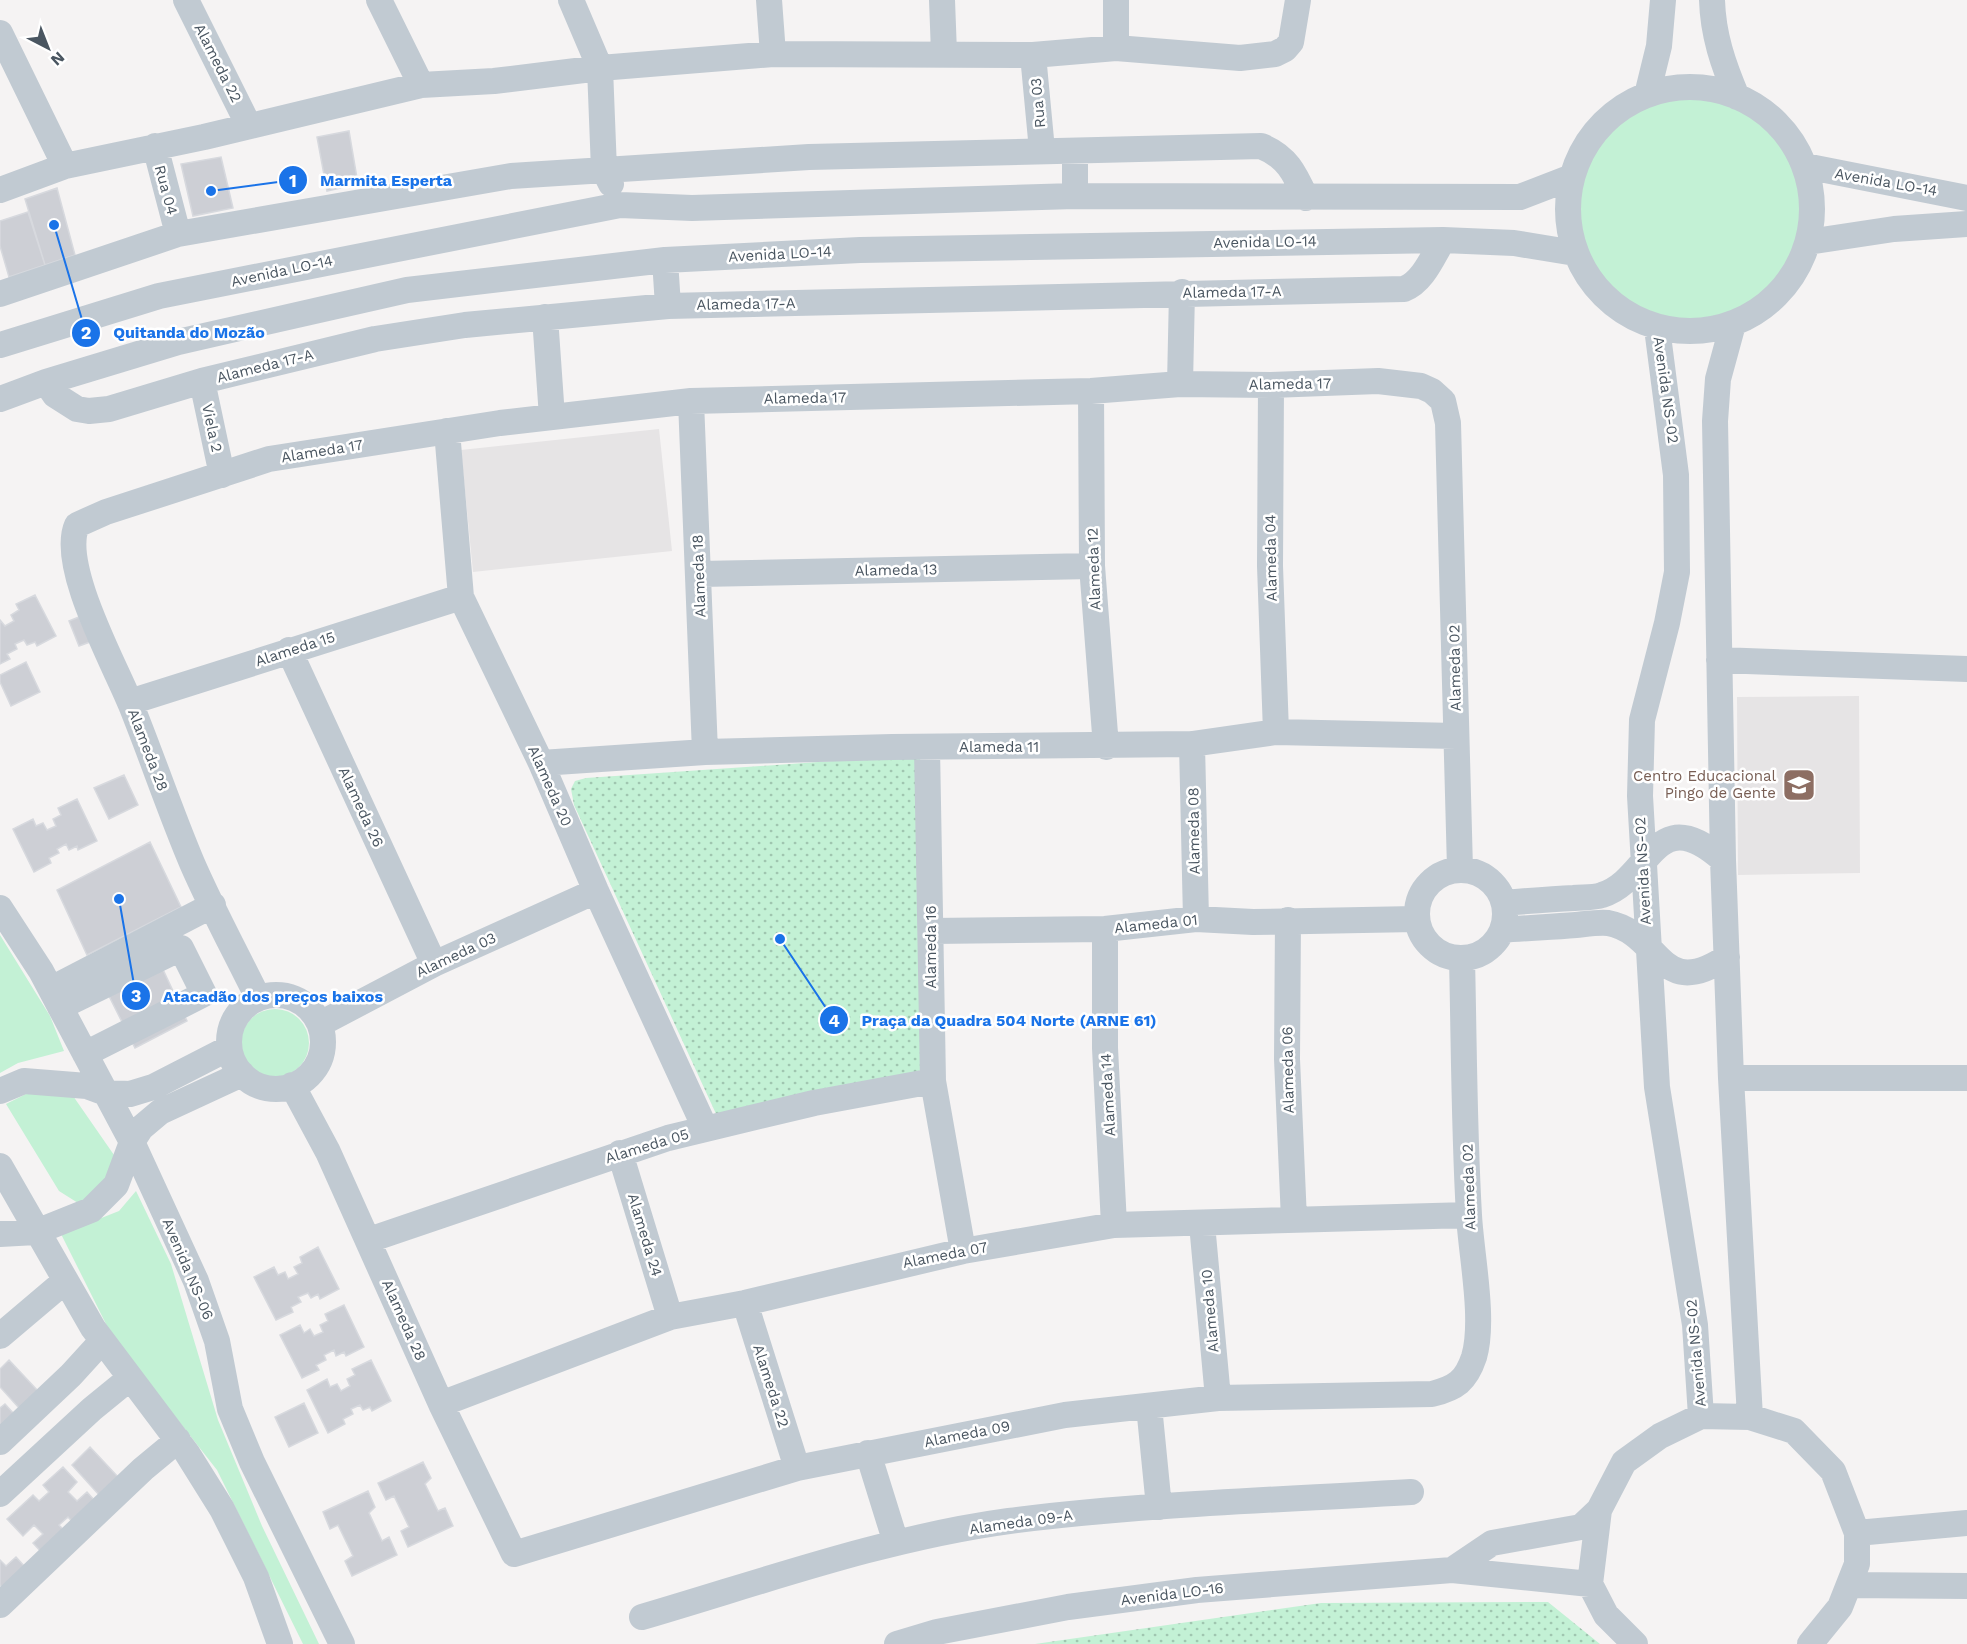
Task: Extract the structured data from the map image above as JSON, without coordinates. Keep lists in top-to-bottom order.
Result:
{
  "streets": {
    "street": [
      "Alameda 22",
      "Rua 03",
      "Avenida LO-14",
      "Rua 04",
      "Alameda 17-A",
      "Alameda 17",
      "Avenida NS-02",
      "Viela 2",
      "Alameda 04",
      "Alameda 12",
      "Alameda 13",
      "Alameda 18",
      "Alameda 15",
      "Alameda 02",
      "Alameda 11",
      "Alameda 28",
      "Alameda 20",
      "Alameda 26",
      "Alameda 08",
      "Alameda 01",
      "Alameda 16",
      "Alameda 03",
      "Alameda 06",
      "Alameda 14",
      "Alameda 05",
      "Alameda 24",
      "Alameda 07",
      "Avenida NS-06",
      "Alameda 10",
      "Alameda 09",
      "Alameda 09-A",
      "Avenida LO-16"
    ]
  },
  "crossings": [
    ["Alameda 22", "Alameda 07"],
    ["Alameda 22", "Alameda 09"],
    ["Avenida LO-14", "Alameda 17-A"],
    ["Alameda 17-A", "Viela 2"],
    ["Alameda 17", "Viela 2"],
    ["Alameda 17", "Alameda 04"],
    ["Alameda 17", "Alameda 12"],
    ["Alameda 17", "Alameda 18"],
    ["Alameda 17", "Alameda 02"],
    ["Alameda 17", "Alameda 28"],
    ["Alameda 17", "Alameda 20"],
    ["Alameda 04", "Alameda 11"],
    ["Alameda 12", "Alameda 13"],
    ["Alameda 12", "Alameda 11"],
    ["Alameda 13", "Alameda 18"],
    ["Alameda 18", "Alameda 11"],
    ["Alameda 15", "Alameda 28"],
    ["Alameda 15", "Alameda 20"],
    ["Alameda 15", "Alameda 26"],
    ["Alameda 02", "Alameda 11"],
    ["Alameda 02", "Alameda 01"],
    ["Alameda 02", "Alameda 07"],
    ["Alameda 02", "Alameda 09"],
    ["Alameda 11", "Alameda 20"],
    ["Alameda 11", "Alameda 08"],
    ["Alameda 11", "Alameda 16"],
    ["Alameda 28", "Alameda 03"],
    ["Alameda 28", "Alameda 05"],
    ["Alameda 28", "Alameda 07"],
    ["Alameda 28", "Alameda 09"],
    ["Alameda 20", "Alameda 03"],
    ["Alameda 20", "Alameda 05"],
    ["Alameda 26", "Alameda 03"],
    ["Alameda 08", "Alameda 01"],
    ["Alameda 01", "Alameda 16"],
    ["Alameda 01", "Alameda 06"],
    ["Alameda 01", "Alameda 14"],
    ["Alameda 16", "Alameda 05"],
    ["Alameda 16", "Alameda 07"],
    ["Alameda 06", "Alameda 07"],
    ["Alameda 14", "Alameda 07"],
    ["Alameda 05", "Alameda 24"],
    ["Alameda 24", "Alameda 07"],
    ["Alameda 07", "Alameda 10"],
    ["Alameda 10", "Alameda 09"]
  ],
  "places": {
    "other": [
      "Marmita Esperta",
      "Quitanda do Mozão",
      "Atacadão dos preços baixos",
      "Praça da Quadra 504 Norte (ARNE 61)"
    ],
    "school or university": ["Centro Educacional Pingo de Gente"]
  },
  "north": "bottom right"
}
